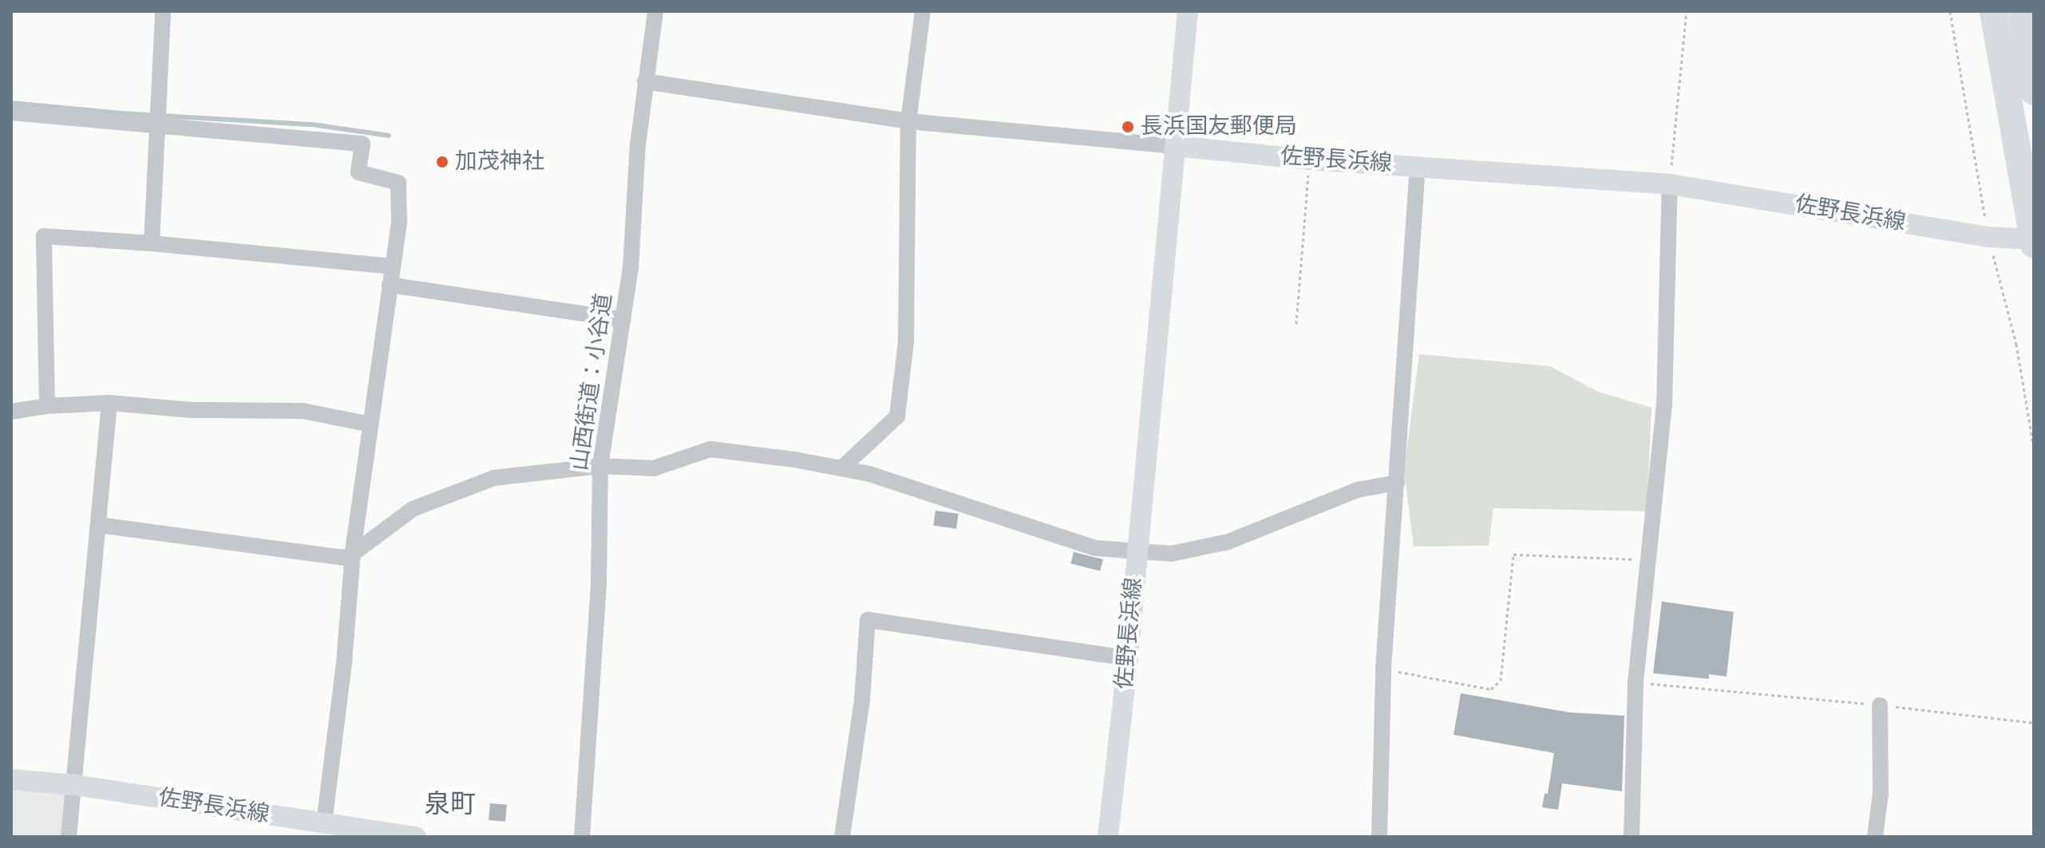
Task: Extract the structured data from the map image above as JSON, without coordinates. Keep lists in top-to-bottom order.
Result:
{
  "streets": {
    "main road": ["佐野長浜線"],
    "street": ["山西街道：小谷道"]
  },
  "districts": ["泉町"],
  "places": ["長浜国友郵便局", "加茂神社"]
}
